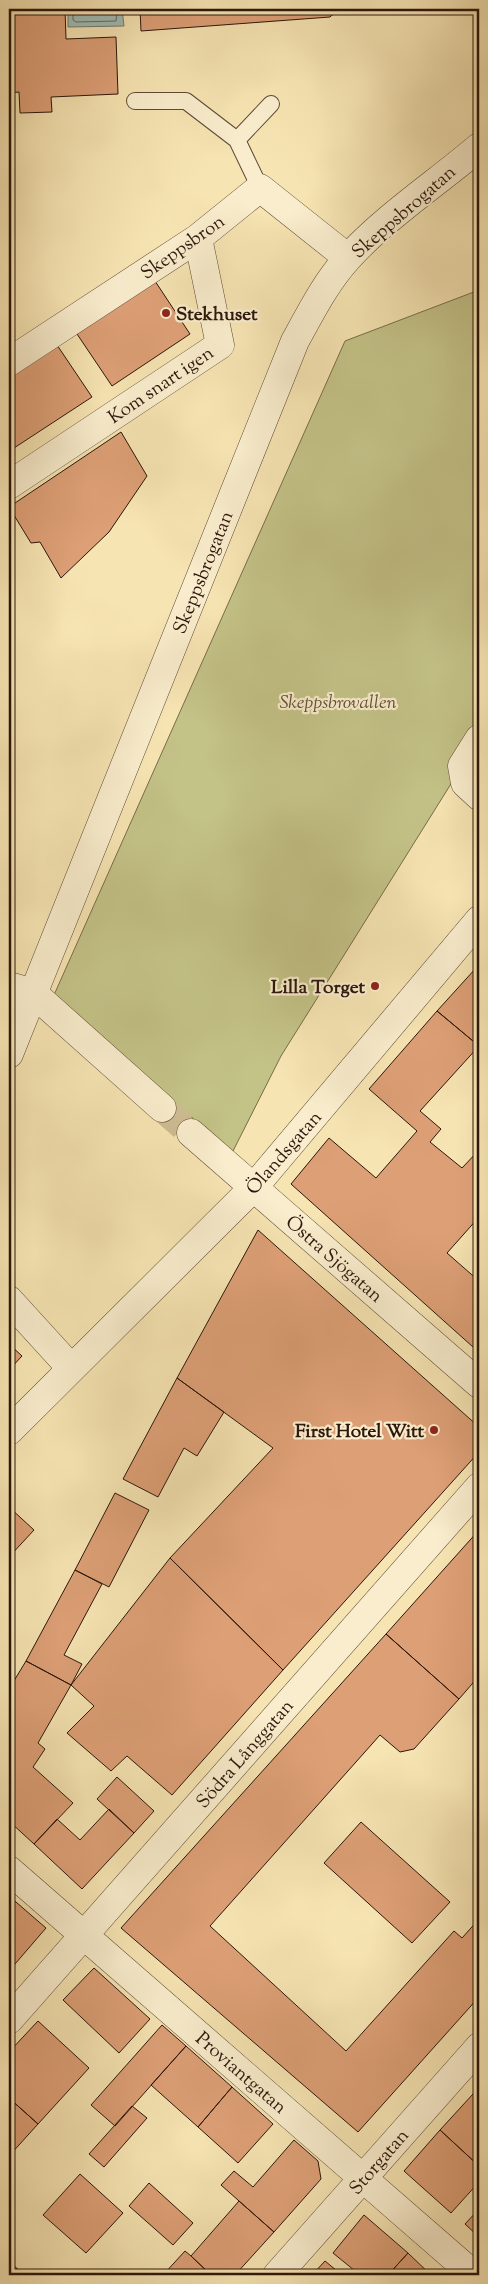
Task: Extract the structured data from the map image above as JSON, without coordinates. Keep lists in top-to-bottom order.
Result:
{
  "streets": {
    "street": [
      "Skeppsbrogatan",
      "Skeppsbron",
      "Kom snart igen",
      "Ölandsgatan",
      "Östra Sjögatan",
      "Södra Långgatan",
      "Proviantgatan",
      "Storgatan"
    ]
  },
  "crossings": [
    ["Skeppsbron", "Kom snart igen"],
    ["Ölandsgatan", "Östra Sjögatan"],
    ["Södra Långgatan", "Proviantgatan"],
    ["Proviantgatan", "Storgatan"]
  ],
  "parks": ["Skeppsbrovallen"],
  "places": ["Stekhuset", "Lilla Torget", "First Hotel Witt"]
}
